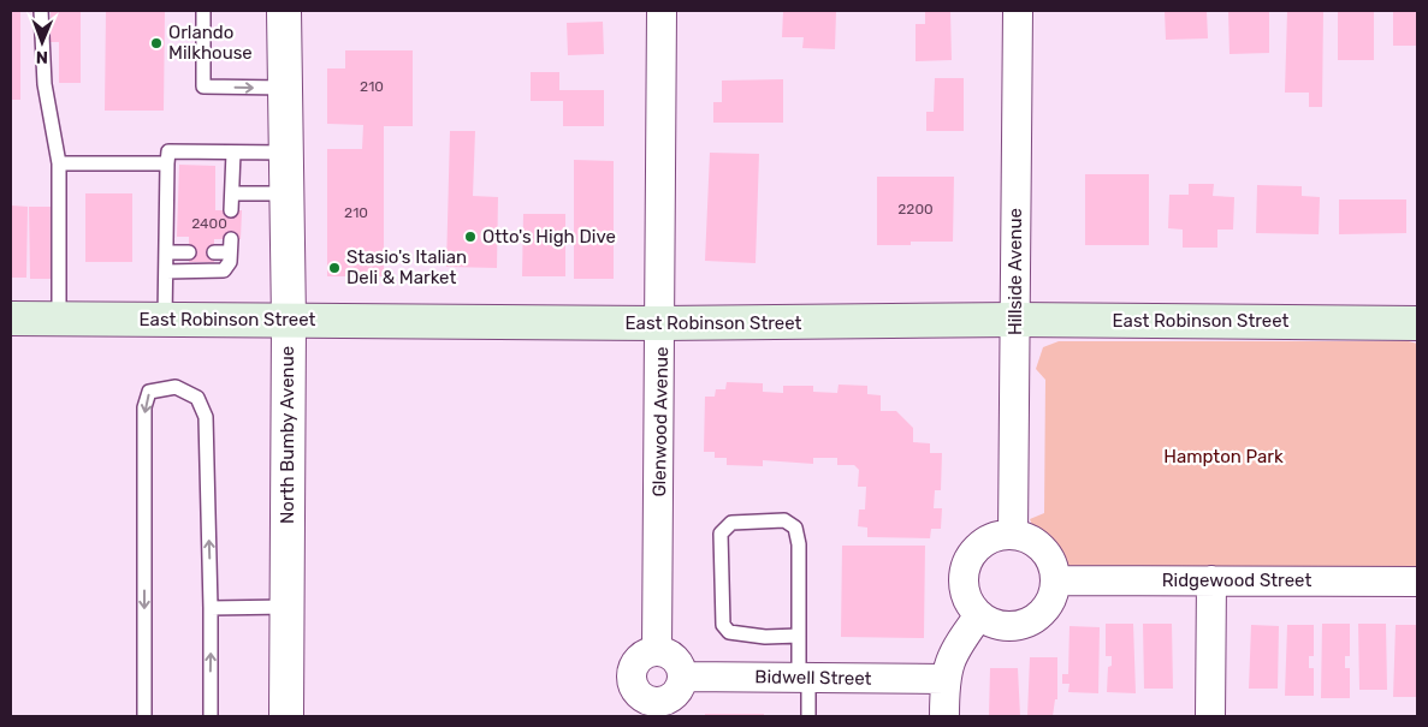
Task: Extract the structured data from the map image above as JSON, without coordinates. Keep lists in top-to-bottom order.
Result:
{
  "streets": {
    "main road": ["East Robinson Street"],
    "street": [
      "Hillside Avenue",
      "Glenwood Avenue",
      "North Bumby Avenue",
      "Ridgewood Street",
      "Bidwell Street"
    ]
  },
  "crossings": [
    ["Hillside Avenue", "East Robinson Street"],
    ["Hillside Avenue", "Ridgewood Street"],
    ["East Robinson Street", "Glenwood Avenue"],
    ["East Robinson Street", "North Bumby Avenue"],
    ["Glenwood Avenue", "Bidwell Street"]
  ],
  "parks": ["Hampton Park"],
  "places": ["Orlando Milkhouse", "Otto's High Dive", "Stasio's Italian Deli & Market"],
  "house_numbers": [
    "210",
    "2200",
    "210",
    "2400"
  ],
  "north": "bottom"
}
